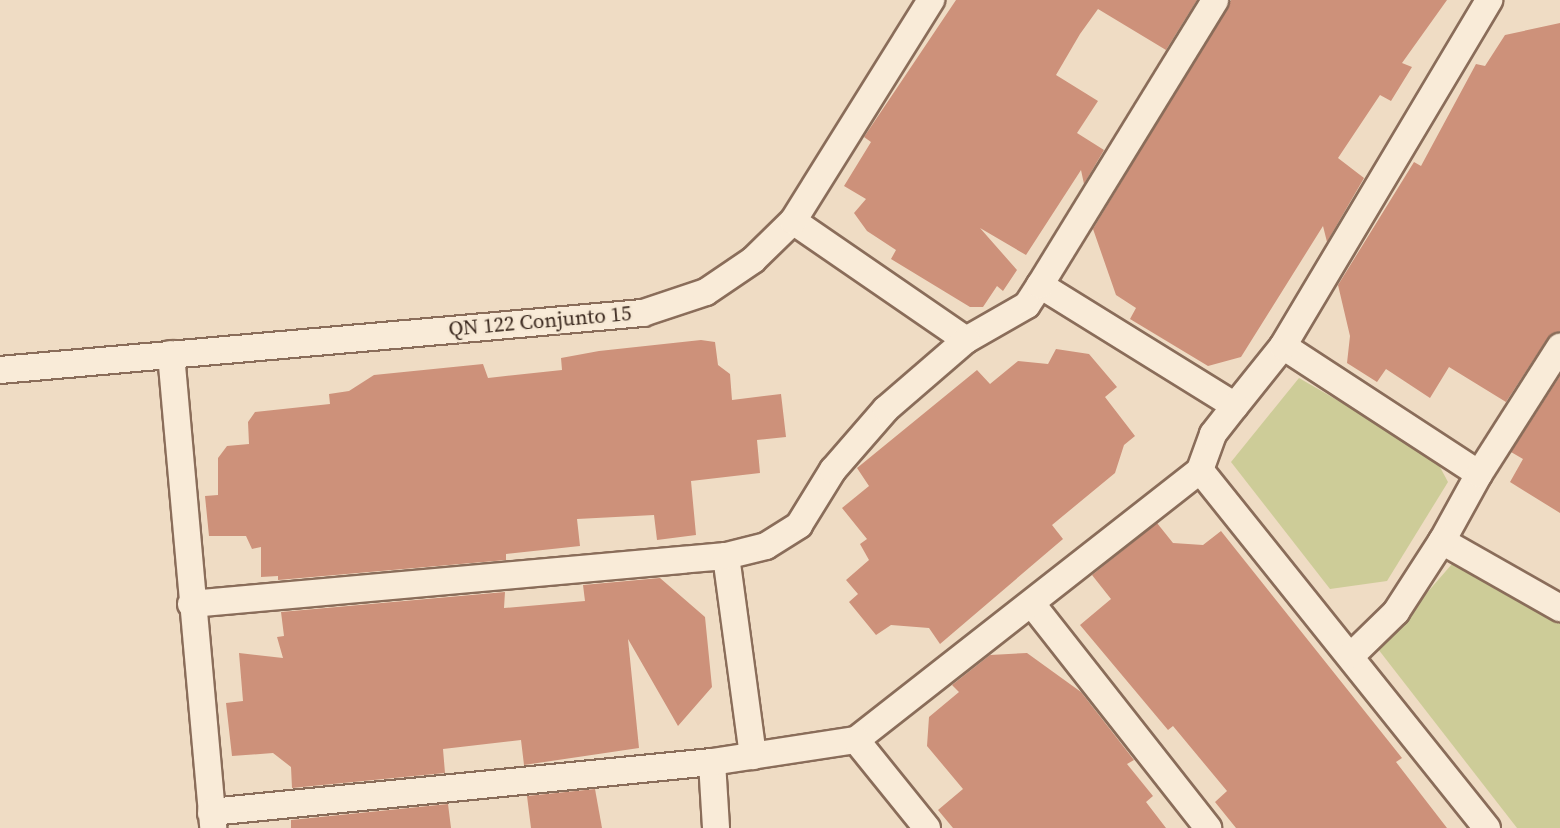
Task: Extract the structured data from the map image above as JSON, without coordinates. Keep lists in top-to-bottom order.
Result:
{
  "streets": {
    "street": ["QN 122 Conjunto 15"]
  }
}
